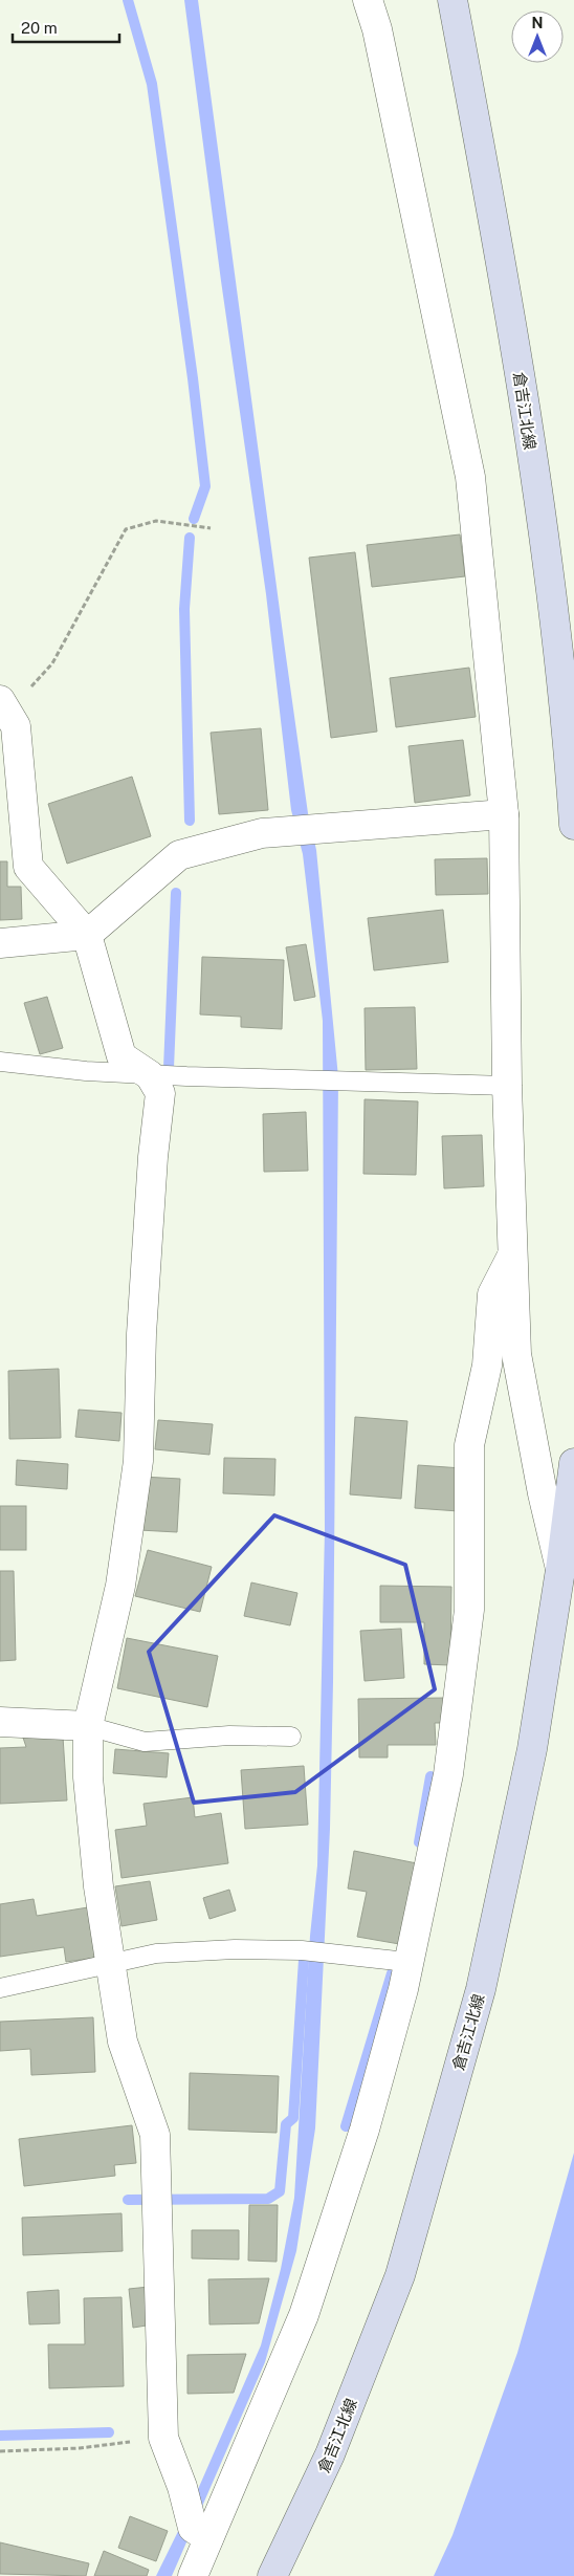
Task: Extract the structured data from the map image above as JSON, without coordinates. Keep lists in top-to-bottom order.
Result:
{
  "streets": {
    "main road": ["倉吉江北線"]
  },
  "scale_bar": "20 m",
  "north": "top"
}
